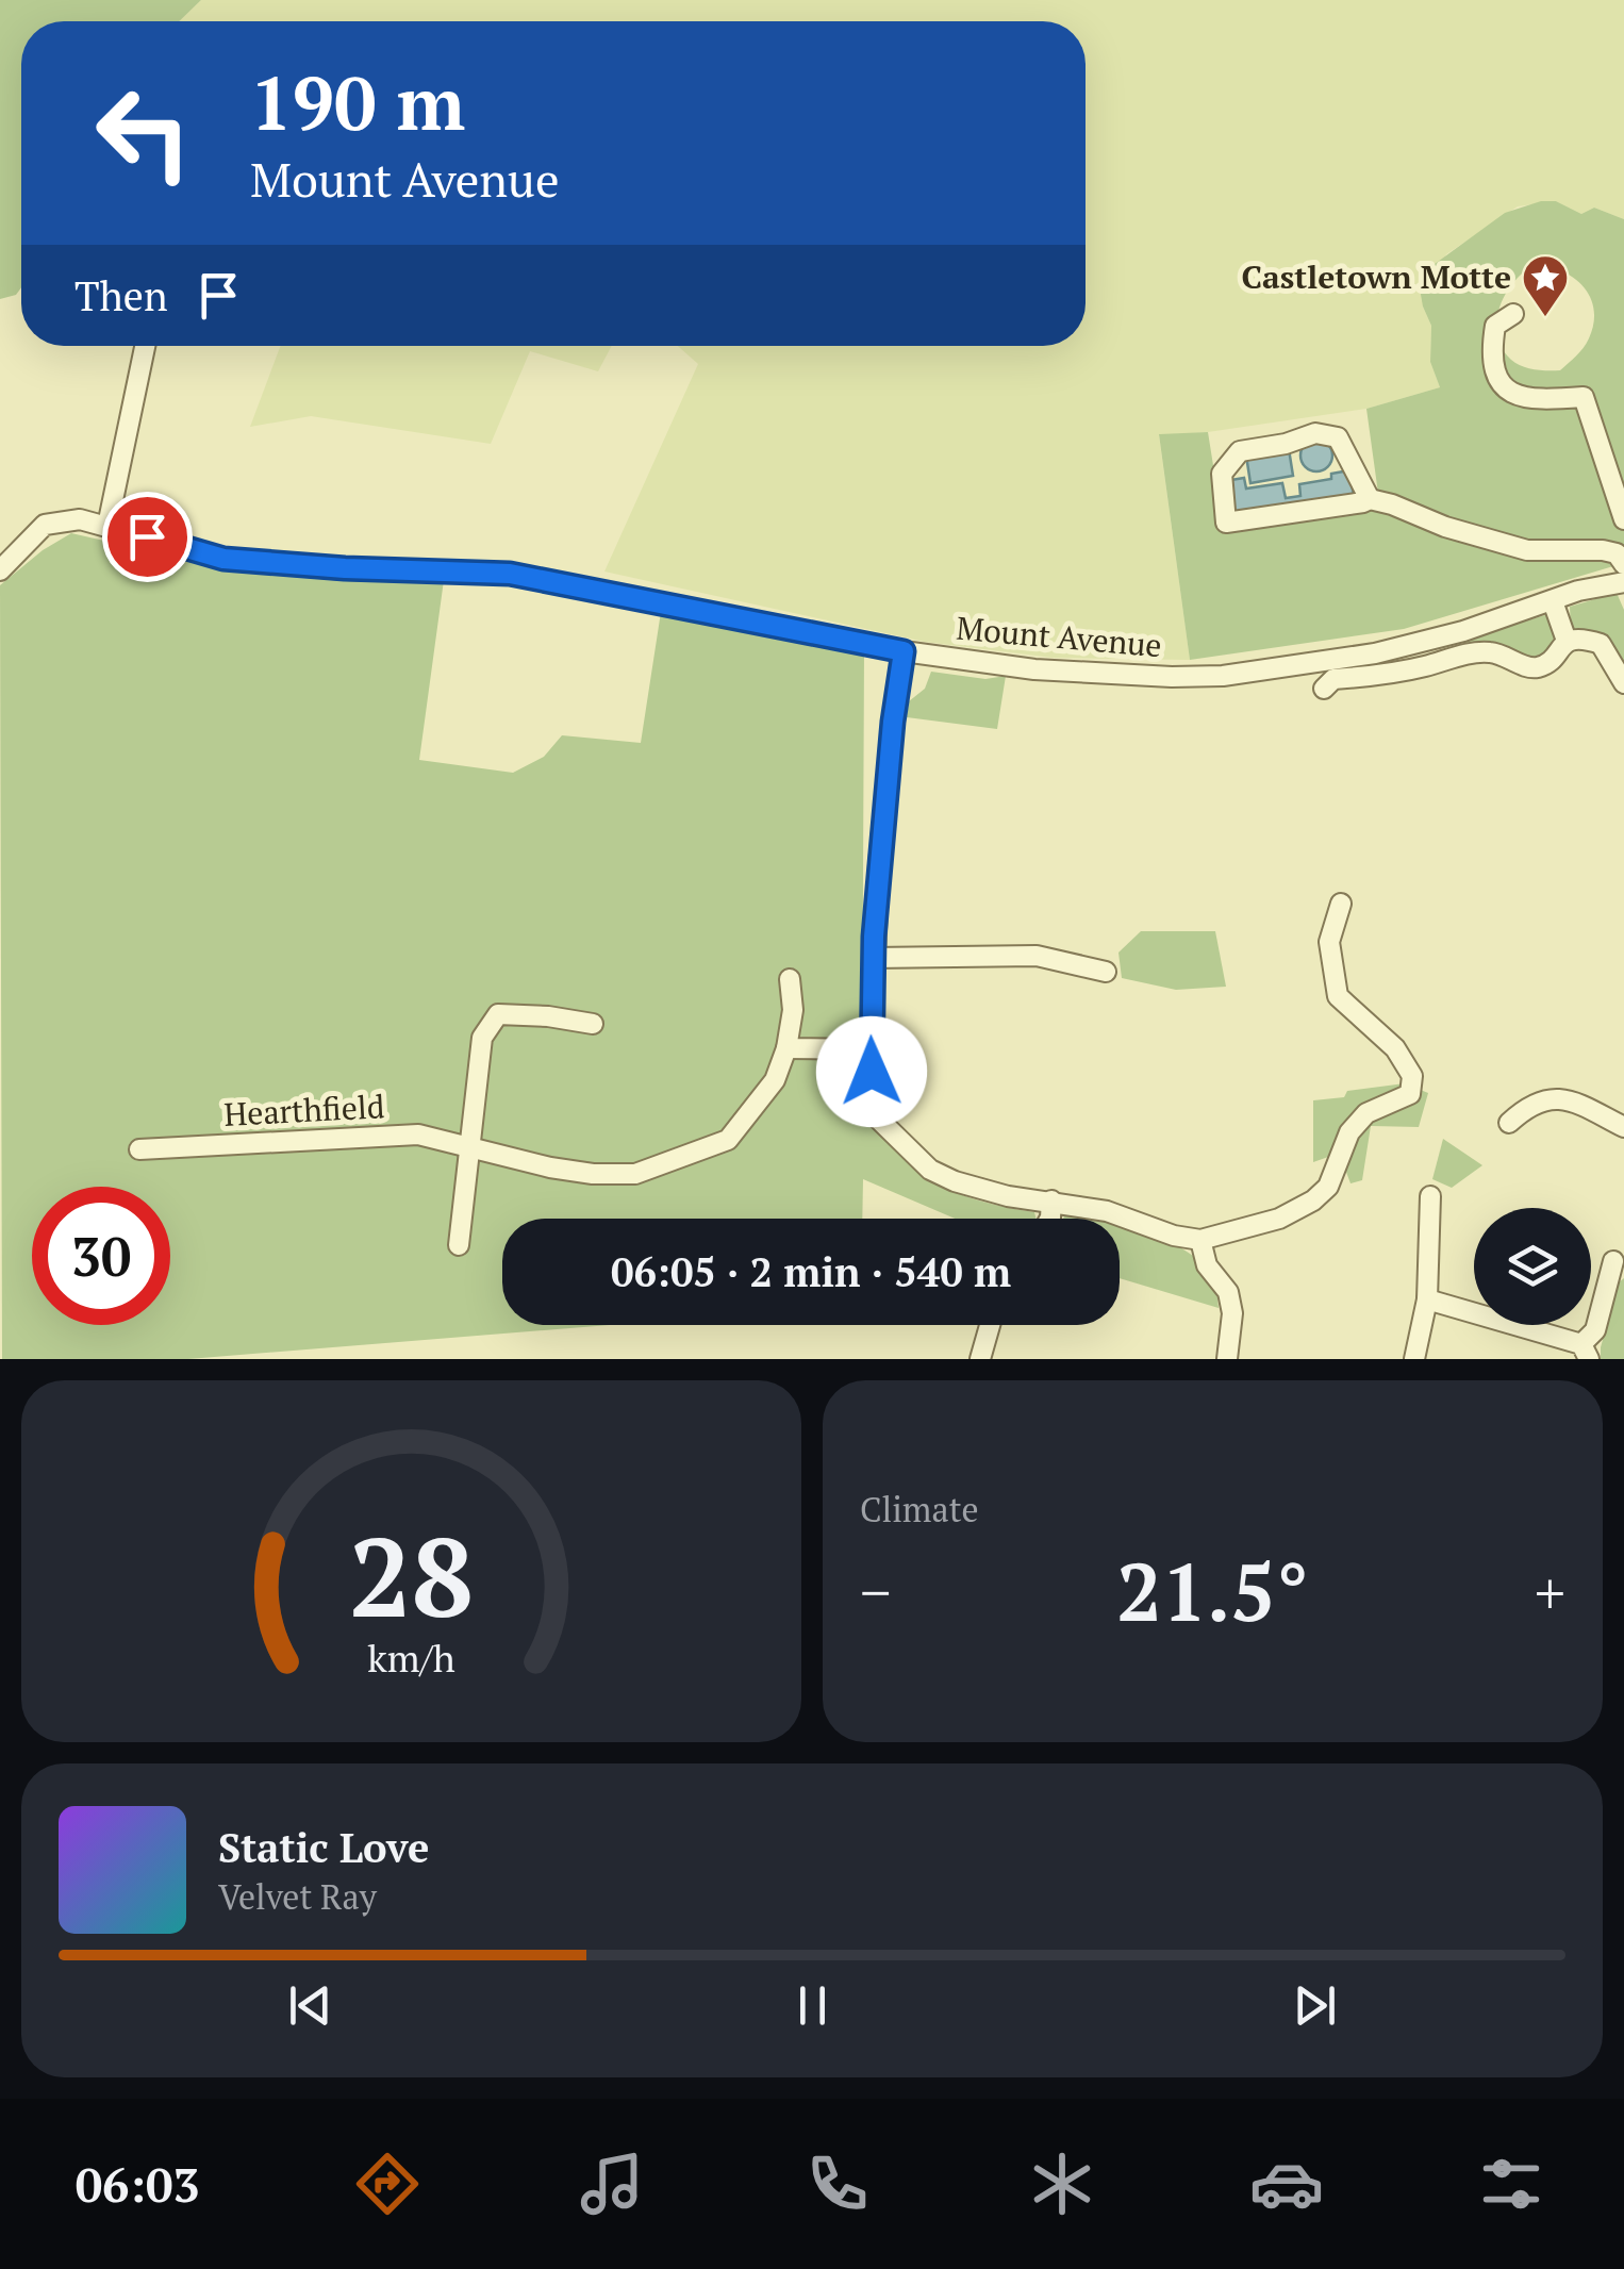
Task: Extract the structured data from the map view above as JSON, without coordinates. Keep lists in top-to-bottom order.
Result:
{
  "streets": {
    "street": ["Mount Avenue", "Hearthfield"]
  },
  "places": {
    "place": ["Castletown Motte"]
  },
  "page": {
    "turn": ["190 m", "Mount Avenue"],
    "then": "Then",
    "limit": "30",
    "trip": "06:05 · 2 min · 540 m",
    "tile": "Climate",
    "heat": ["−", "21.5°", "+"],
    "song": ["Static Love", "Velvet Ray"],
    "tabs": "06:03",
    "gauge": ["28", "km/h"]
  }
}
